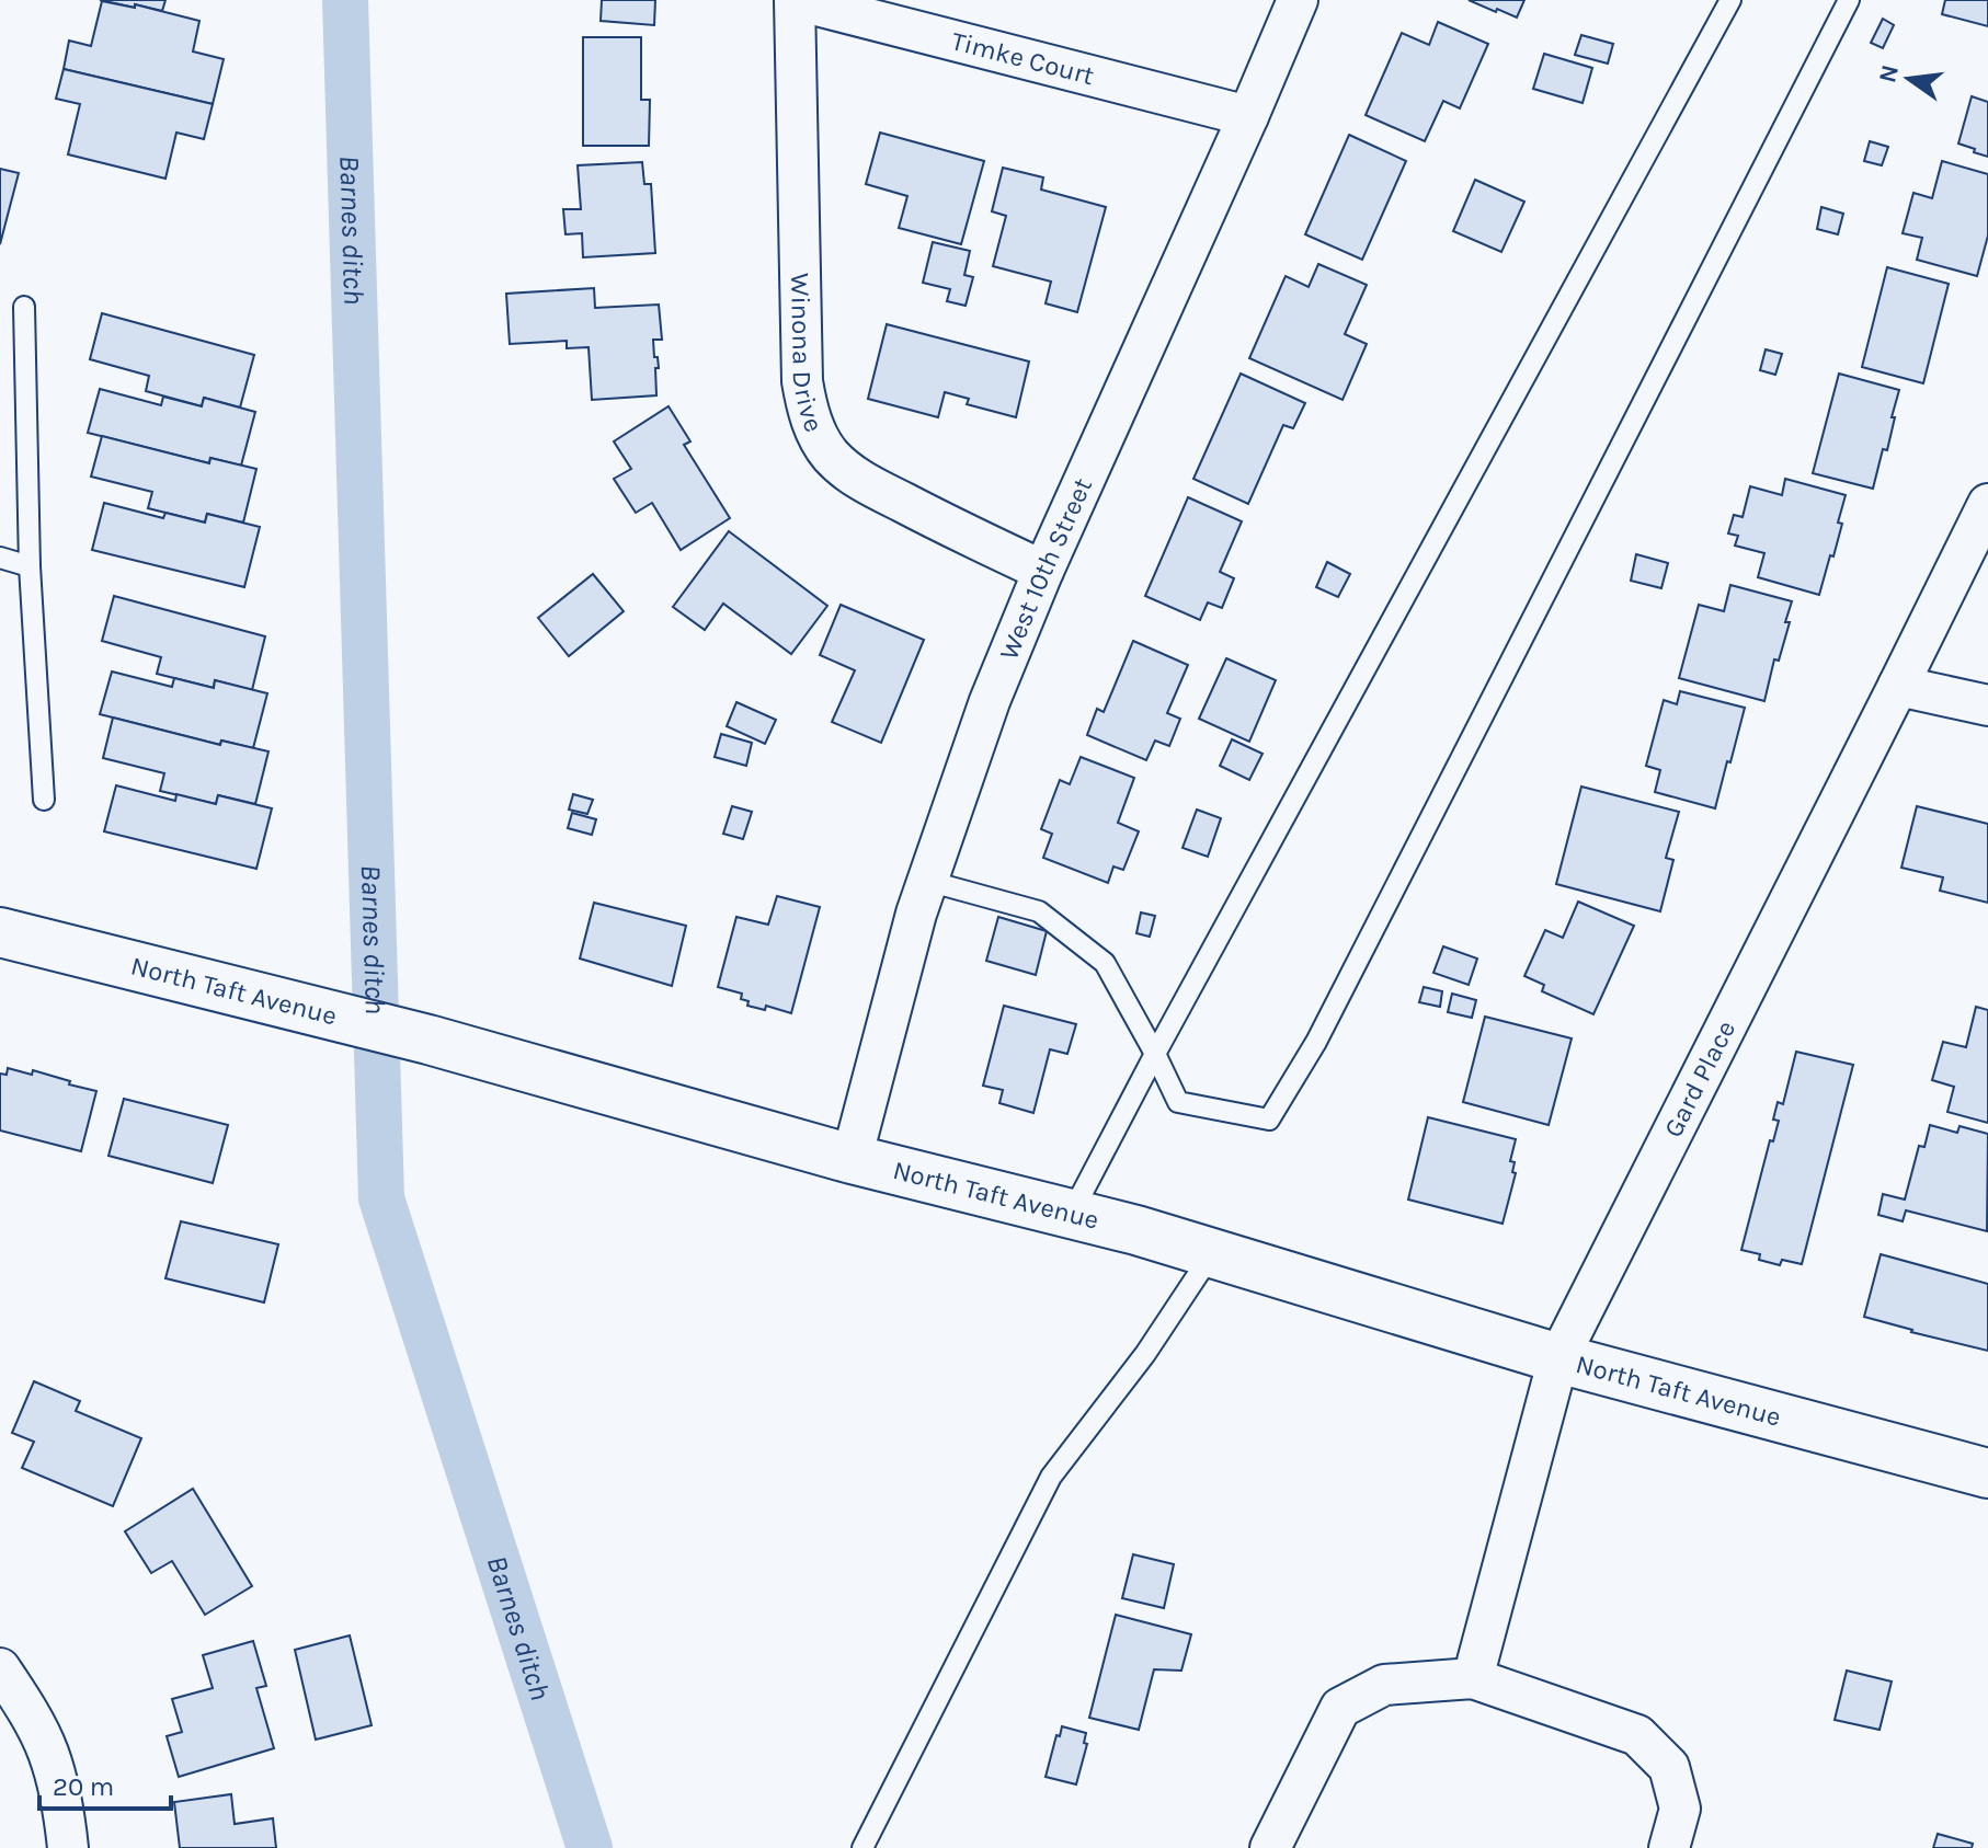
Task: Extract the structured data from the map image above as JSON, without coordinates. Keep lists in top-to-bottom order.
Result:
{
  "streets": {
    "main road": ["North Taft Avenue"],
    "street": [
      "Timke Court",
      "Winona Drive",
      "West 10th Street",
      "Gard Place"
    ]
  },
  "crossings": [
    ["Timke Court", "Winona Drive"],
    ["Timke Court", "West 10th Street"],
    ["Winona Drive", "West 10th Street"],
    ["West 10th Street", "North Taft Avenue"],
    ["North Taft Avenue", "Gard Place"]
  ],
  "water": ["Barnes ditch"],
  "scale_bar": "20 m",
  "north": "left"
}
